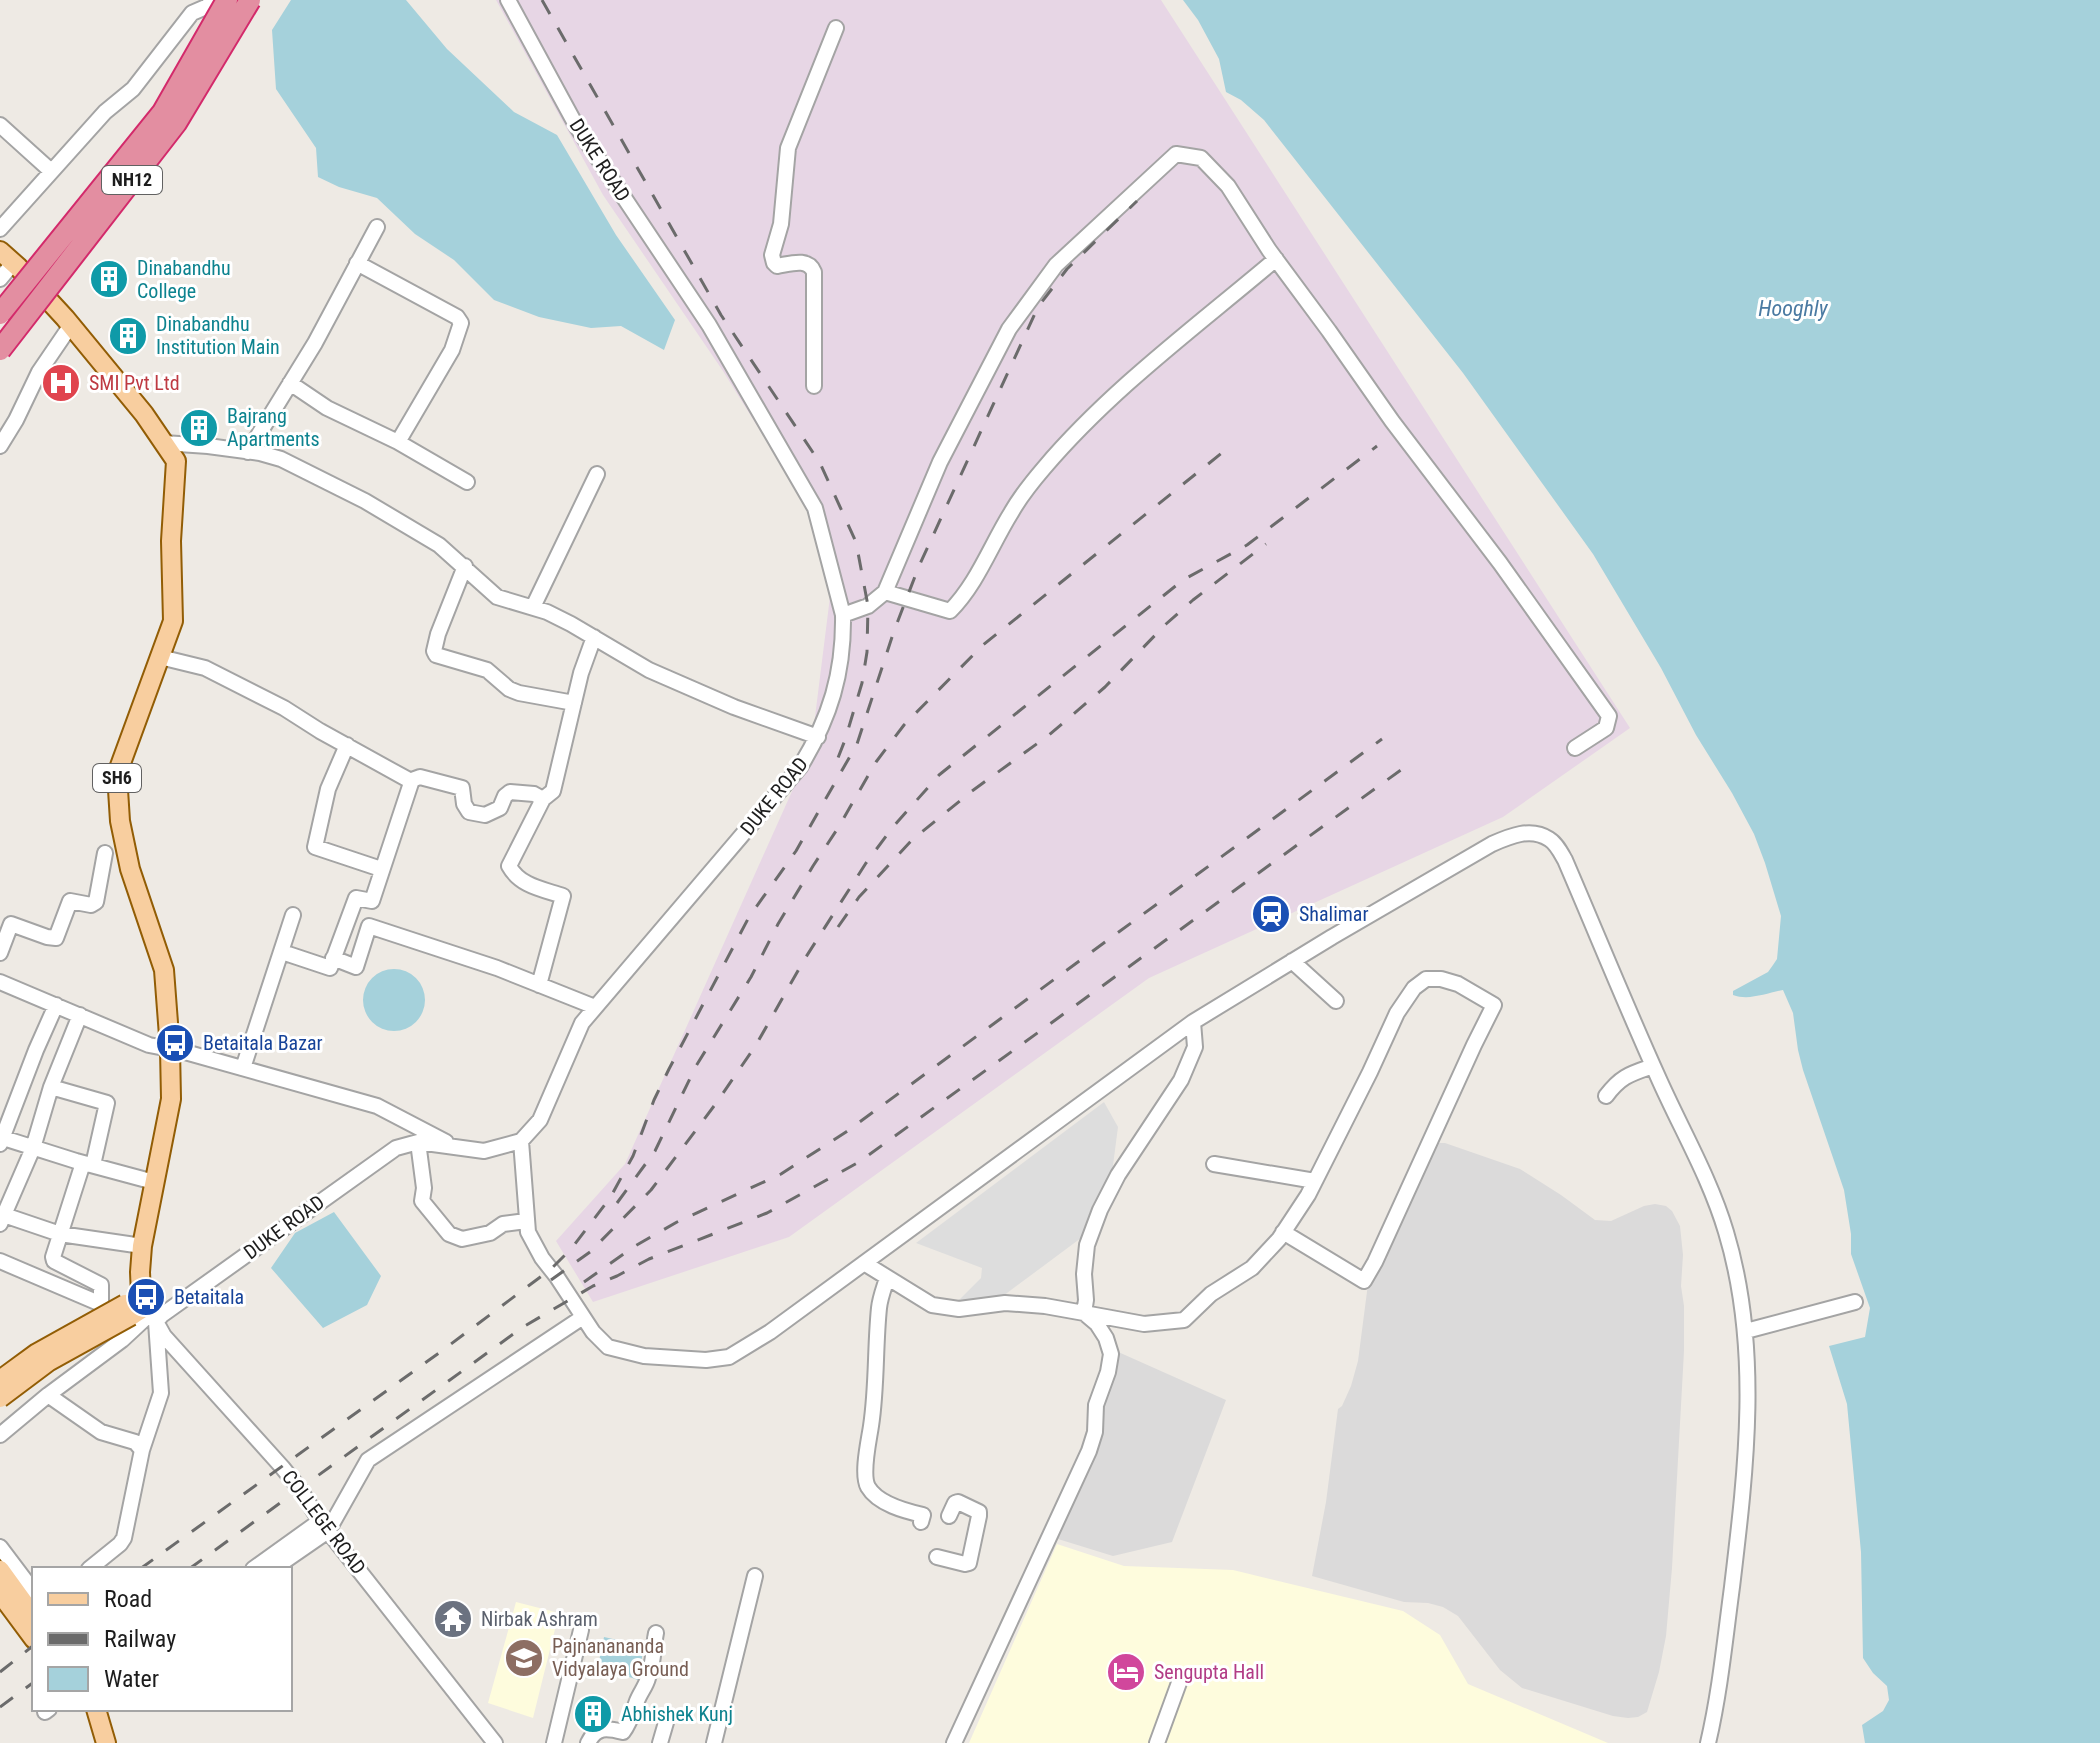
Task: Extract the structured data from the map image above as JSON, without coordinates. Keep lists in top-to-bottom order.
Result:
{
  "streets": {
    "highway": ["NH12"],
    "main road": ["SH6"],
    "street": ["DUKE ROAD", "COLLEGE ROAD"]
  },
  "crossings": [
    ["DUKE ROAD", "SH6"],
    ["DUKE ROAD", "COLLEGE ROAD"],
    ["SH6", "COLLEGE ROAD"]
  ],
  "water": ["Hooghly"],
  "places": {
    "building": [
      "Dinabandhu College",
      "Dinabandhu Institution Main",
      "Bajrang Apartments",
      "Abhishek Kunj"
    ],
    "hospital": ["SMI Pvt Ltd"],
    "station": ["Shalimar"],
    "bus stop": ["Betaitala Bazar", "Betaitala"],
    "temple": ["Nirbak Ashram"],
    "school or university": ["Pajnanananda Vidyalaya Ground"],
    "hotel": ["Sengupta Hall"]
  },
  "legend": ["Road", "Railway", "Water"]
}
